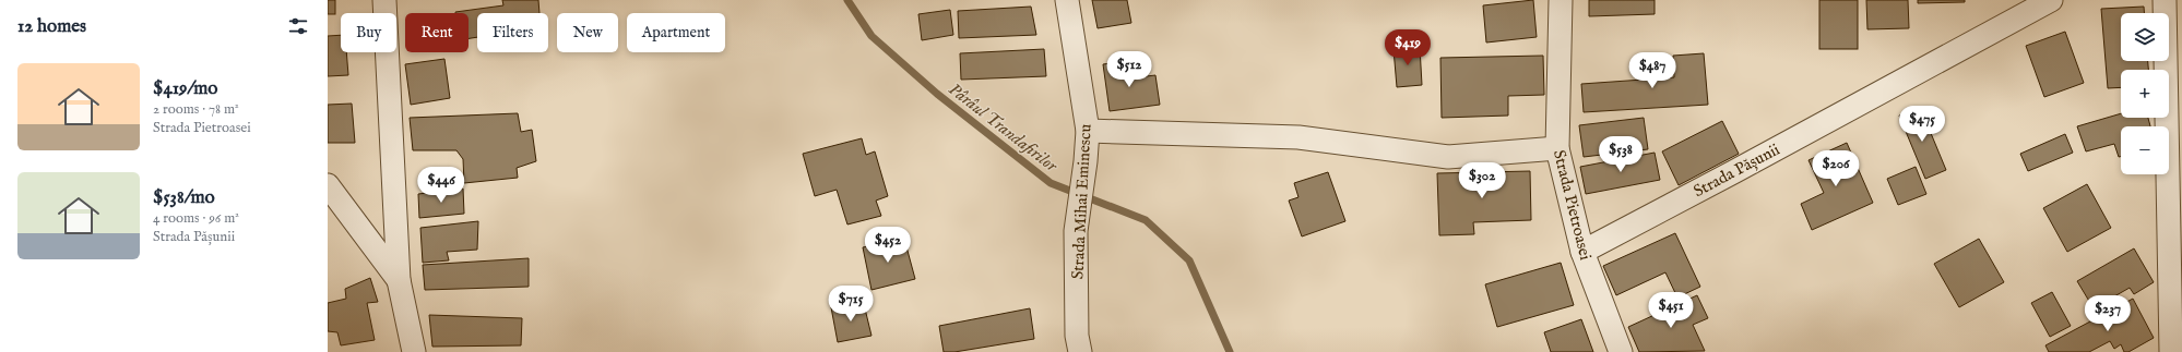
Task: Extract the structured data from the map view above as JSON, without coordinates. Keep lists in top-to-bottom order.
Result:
{
  "streets": {
    "street": ["Strada Pășunii", "Strada Mihai Eminescu", "Strada Pietroasei"]
  },
  "crossings": [
    ["Strada Pășunii", "Strada Pietroasei"]
  ],
  "water": ["Pârâul Trandafirilor"],
  "page": {
    "heading": "12 homes",
    "map_buttons": ["+", "−"],
    "chip": [
      "Buy",
      "Rent",
      "Filters",
      "New",
      "Apartment"
    ],
    "price": [
      "$419",
      "$512",
      "$487",
      "$475",
      "$538",
      "$206",
      "$302",
      "$446",
      "$452",
      "$715",
      "$451",
      "$237"
    ],
    "list": [
      {
        "name": "$419/mo",
        "note": "2 rooms · 78 m² · Strada Pietroasei"
      },
      {
        "name": "$538/mo",
        "note": "4 rooms · 96 m² · Strada Pășunii"
      }
    ]
  }
}
